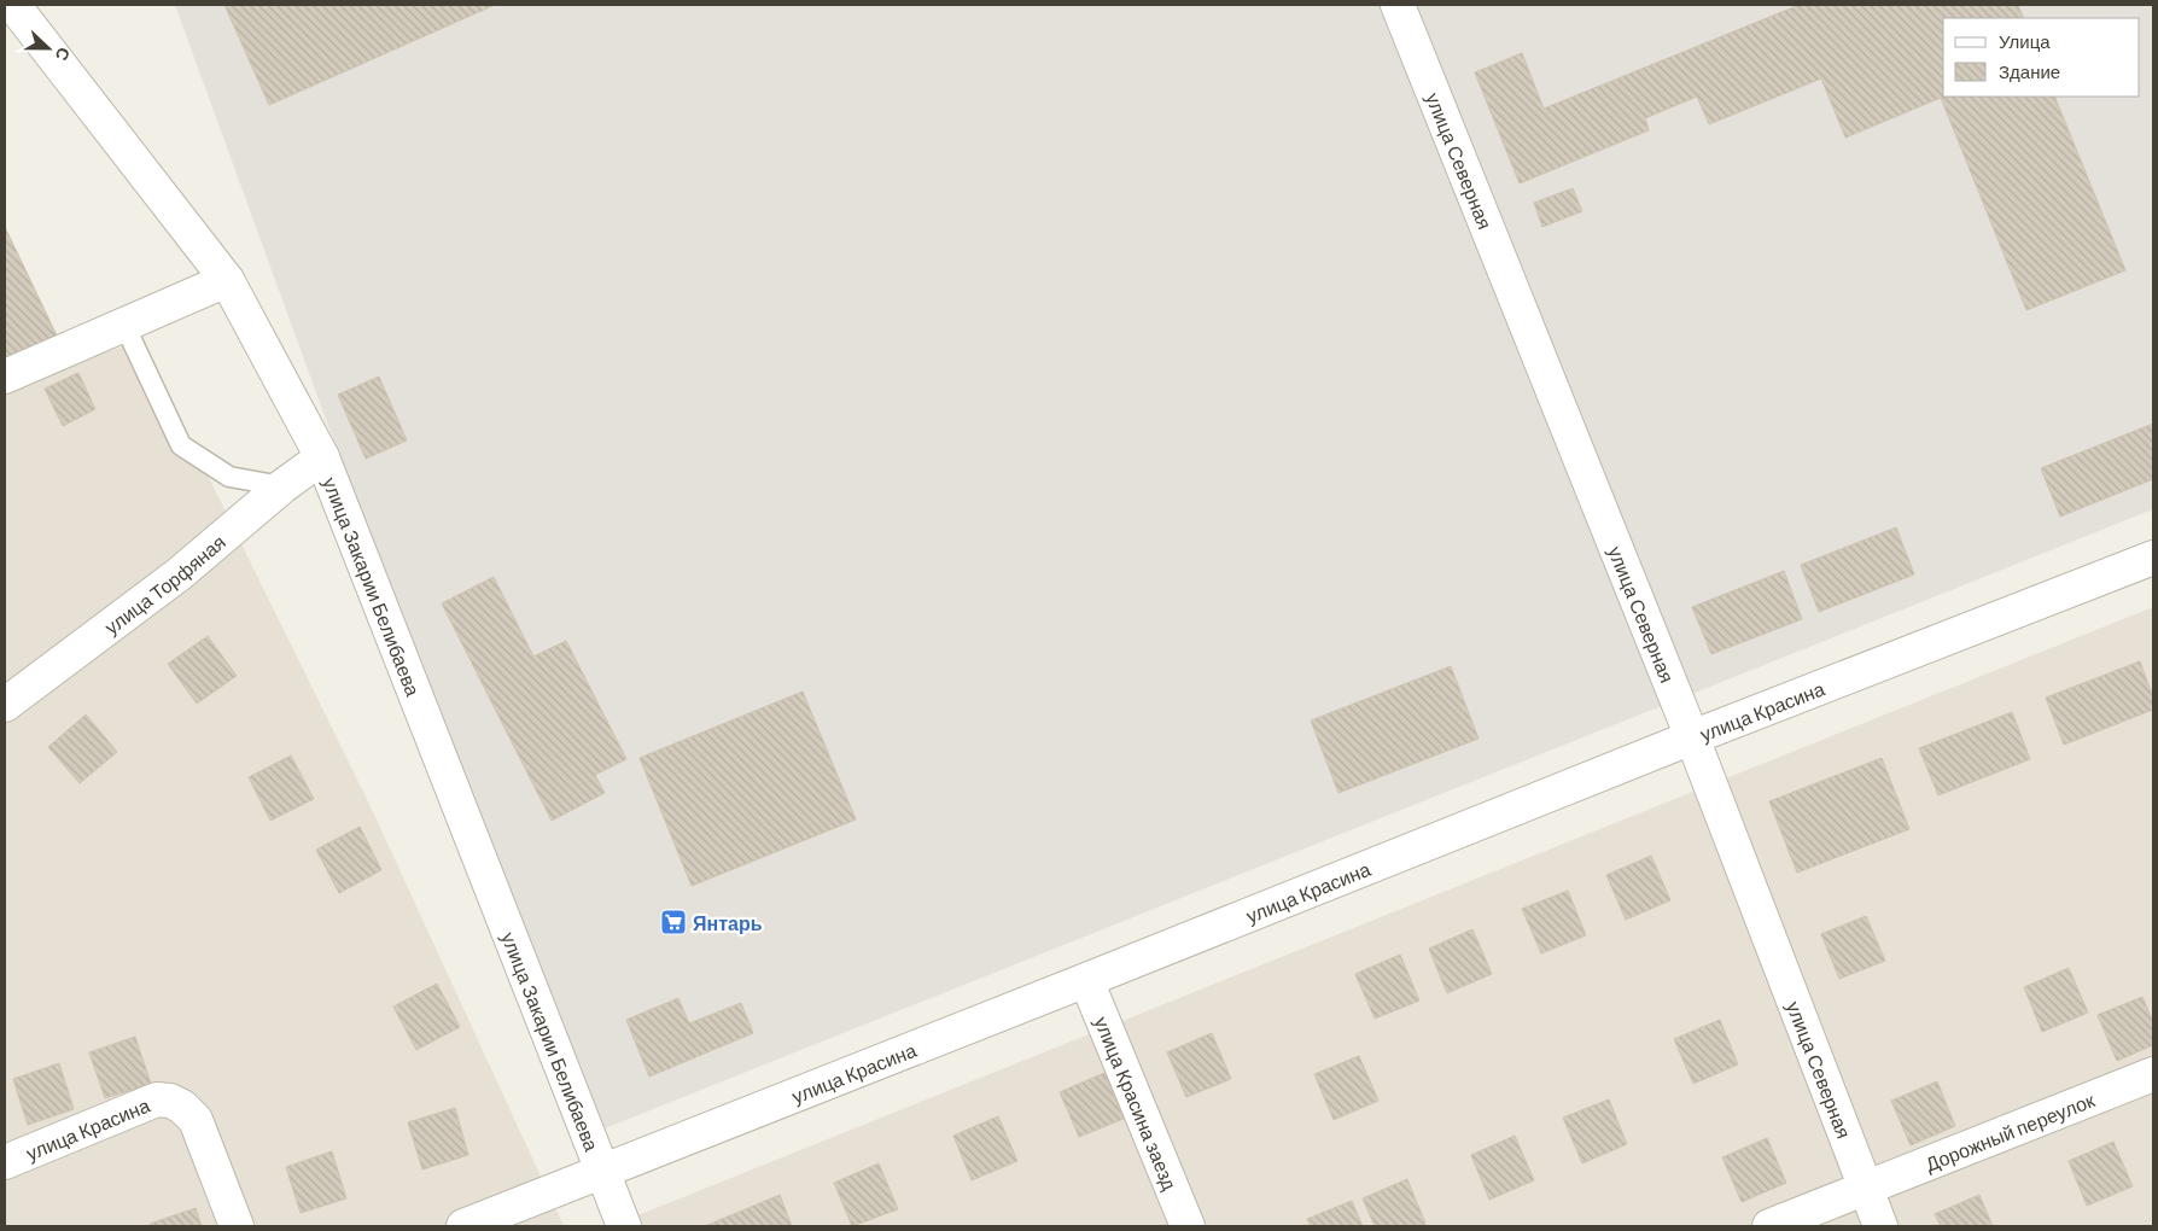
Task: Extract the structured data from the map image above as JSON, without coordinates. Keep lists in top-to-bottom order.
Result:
{
  "streets": {
    "street": [
      "улица Северная",
      "улица Торфяная",
      "улица Закарии Белибаева",
      "улица Красина",
      "улица Красина заезд",
      "Дорожный переулок"
    ]
  },
  "crossings": [
    ["улица Северная", "улица Красина"],
    ["улица Северная", "Дорожный переулок"],
    ["улица Торфяная", "улица Закарии Белибаева"],
    ["улица Закарии Белибаева", "улица Красина"],
    ["улица Красина", "улица Красина заезд"]
  ],
  "places": {
    "supermarket": ["Янтарь"]
  },
  "legend": ["Улица", "Здание"],
  "north": "right"
}
